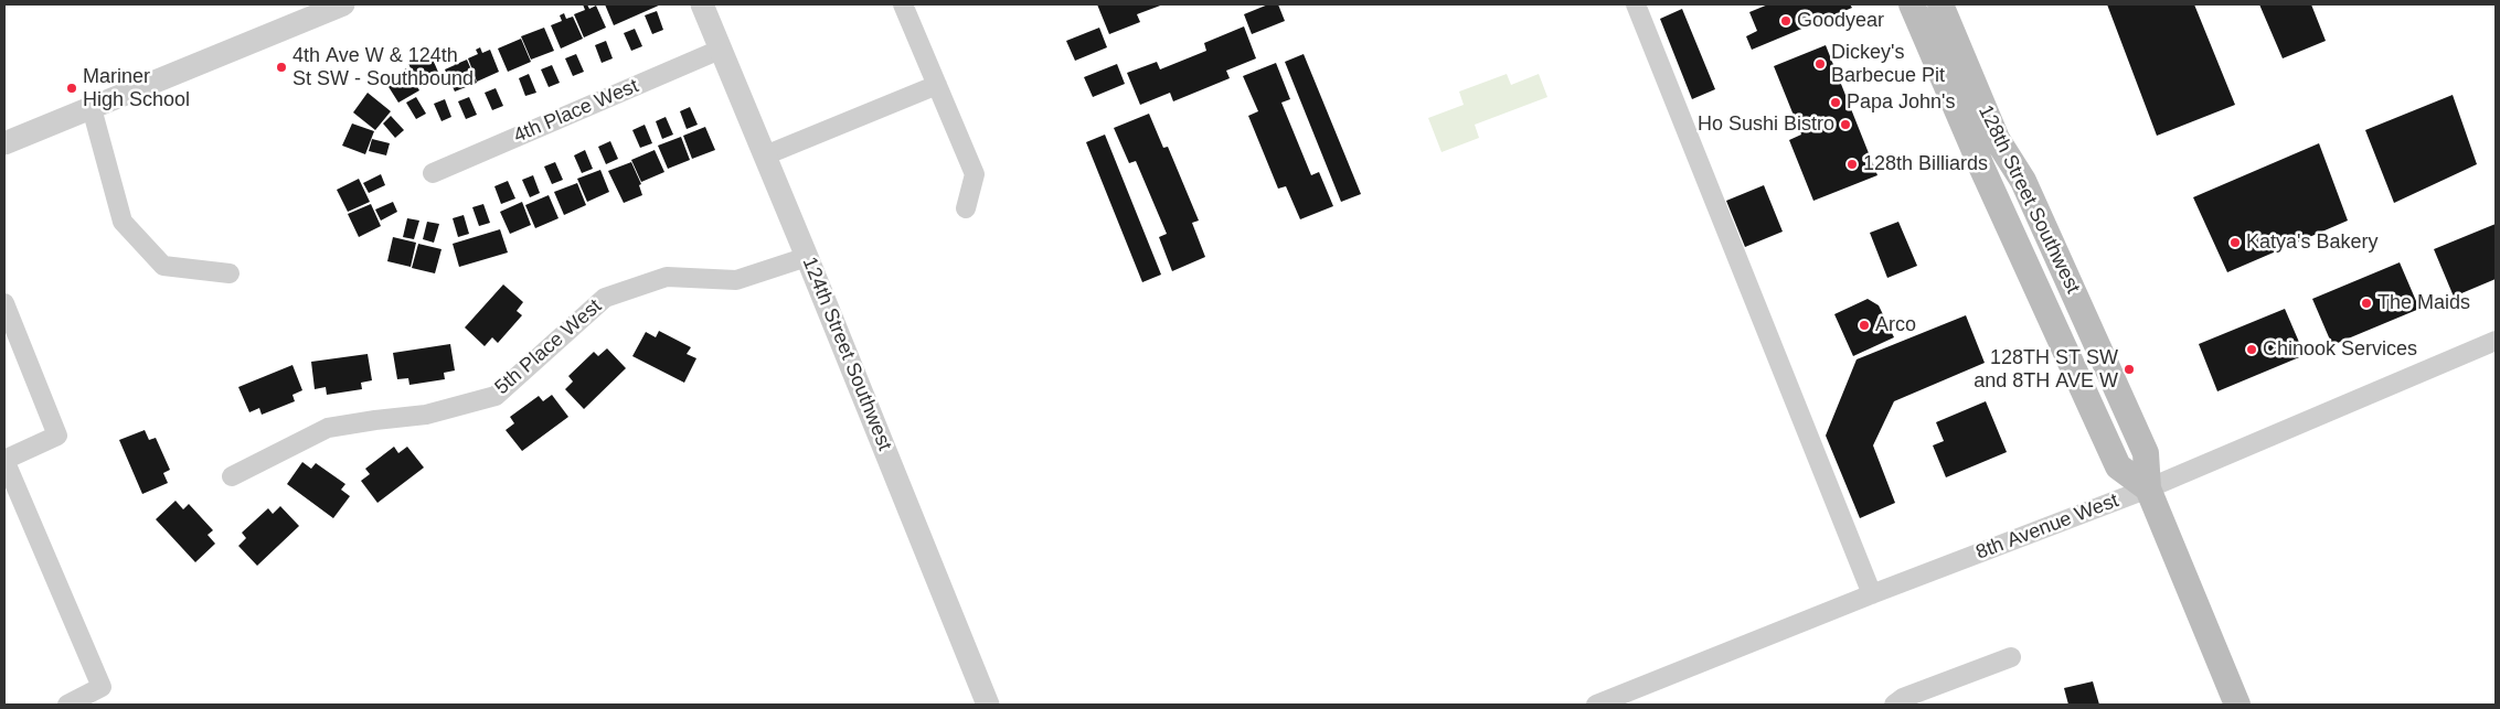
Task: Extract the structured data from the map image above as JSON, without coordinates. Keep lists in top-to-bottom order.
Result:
{
  "streets": {
    "main road": ["128th Street Southwest"],
    "street": [
      "4th Place West",
      "5th Place West",
      "124th Street Southwest",
      "8th Avenue West"
    ]
  },
  "crossings": [
    ["4th Place West", "124th Street Southwest"],
    ["128th Street Southwest", "8th Avenue West"],
    ["5th Place West", "124th Street Southwest"]
  ],
  "places": [
    "Goodyear",
    "Dickey's Barbecue Pit",
    "4th Ave W & 124th St SW - Southbound",
    "Mariner High School",
    "Papa John's",
    "Ho Sushi Bistro",
    "128th Billiards",
    "Katya's Bakery",
    "The Maids",
    "Arco",
    "Chinook Services",
    "128TH ST SW and 8TH AVE W"
  ]
}
